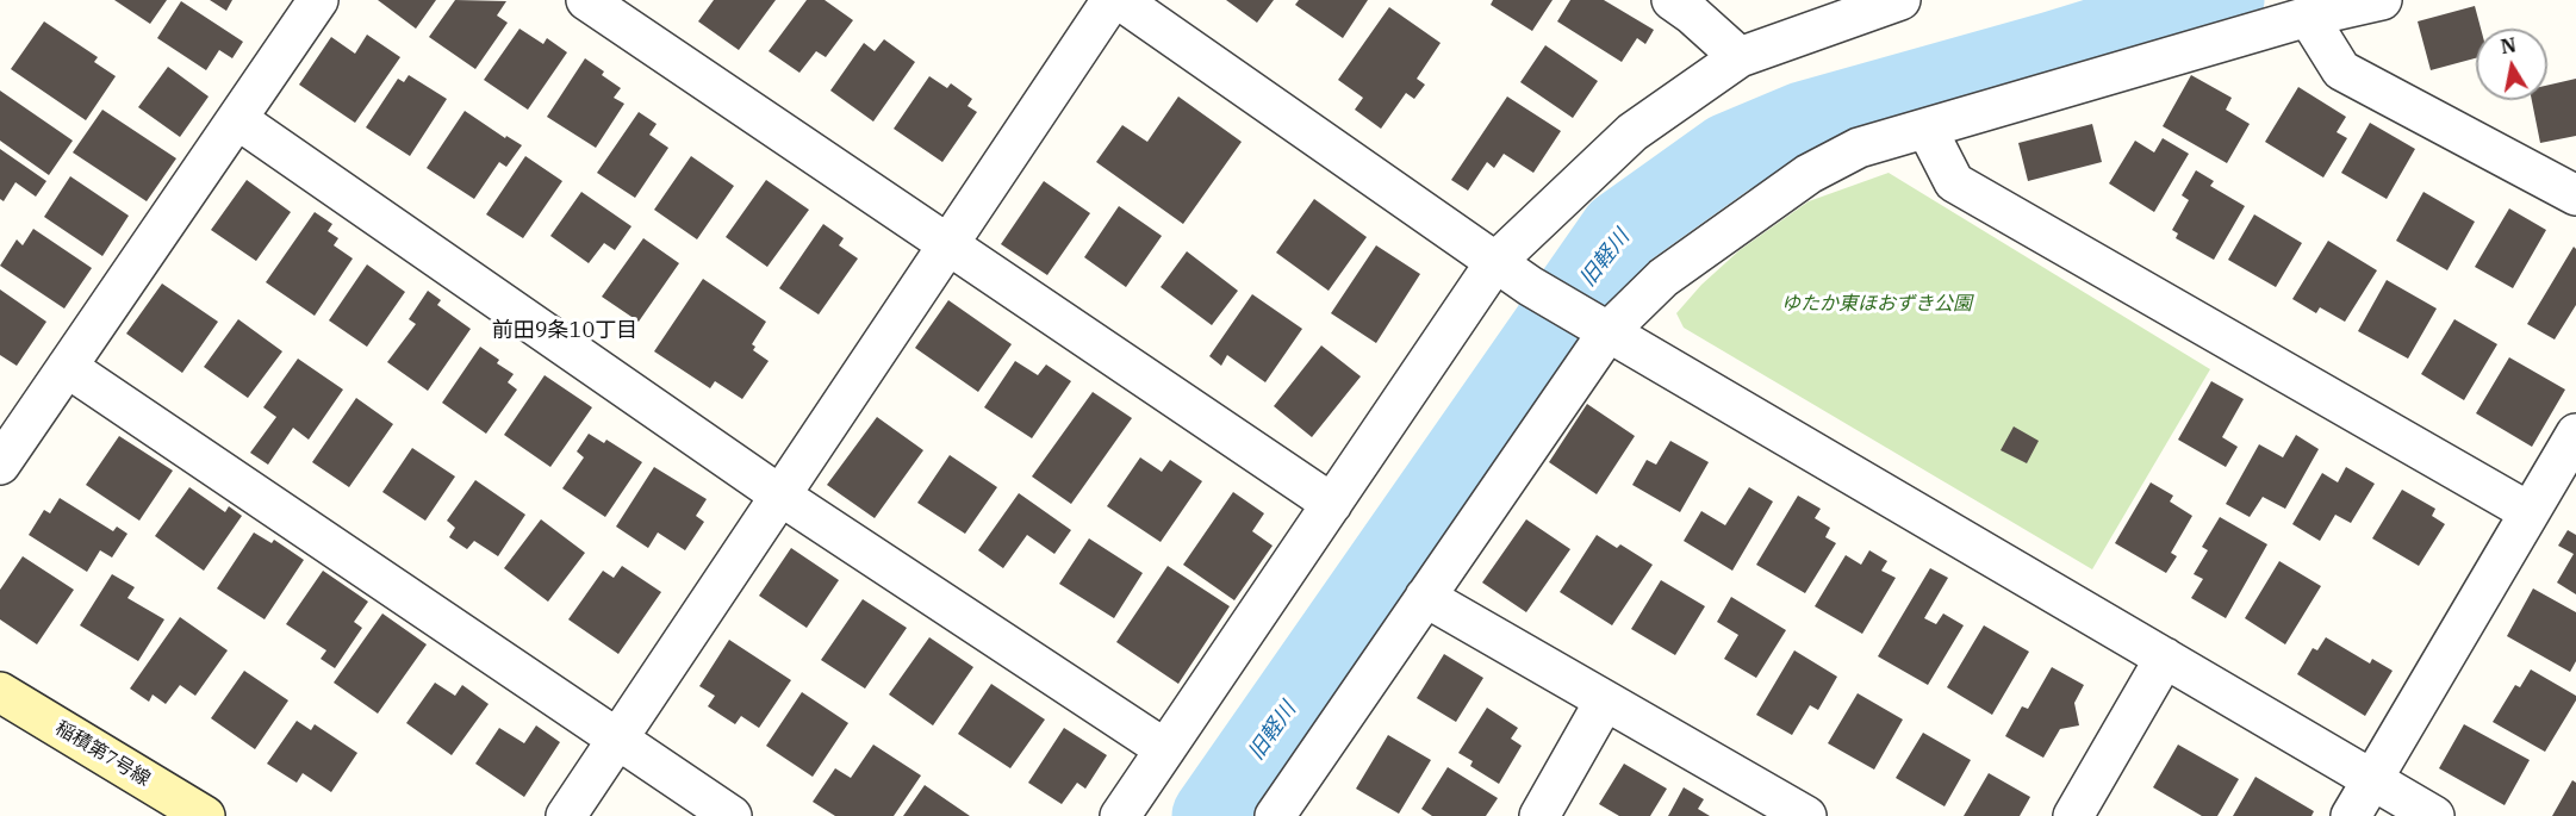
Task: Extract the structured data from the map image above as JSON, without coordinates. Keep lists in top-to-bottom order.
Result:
{
  "streets": {
    "street": ["稲積第7号線"]
  },
  "districts": ["前田9条10丁目"],
  "water": ["旧軽川"],
  "parks": ["ゆたか東ほおずき公園"],
  "north": "top"
}
